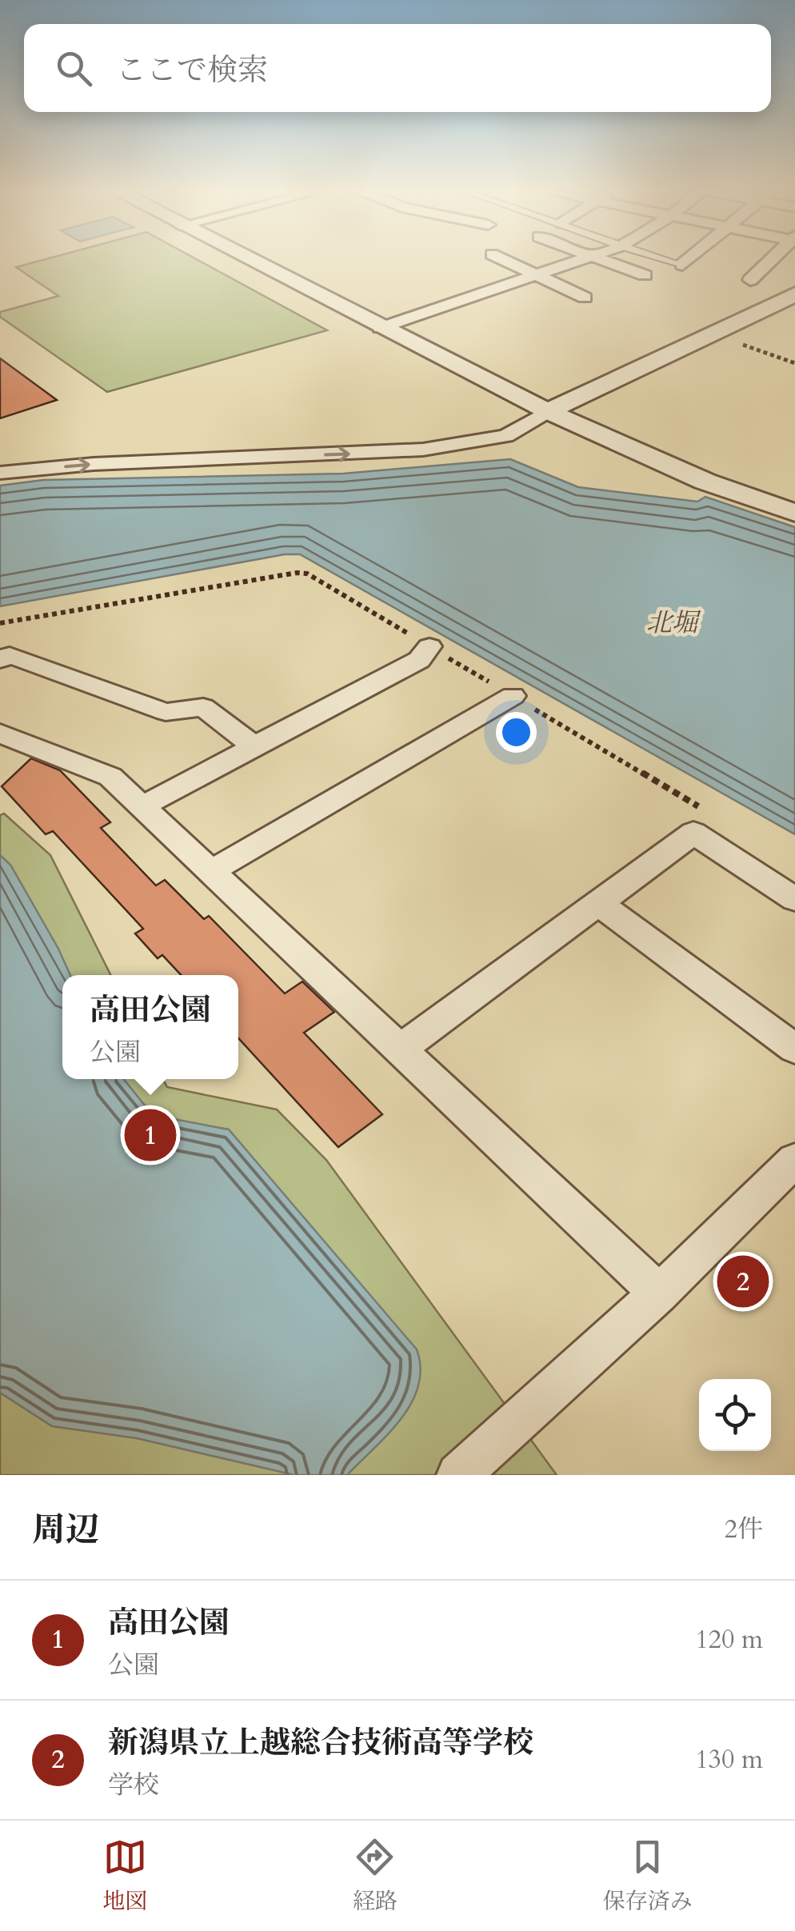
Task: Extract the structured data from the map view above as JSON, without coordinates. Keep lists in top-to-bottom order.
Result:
{
  "water": ["北堀"],
  "page": {
    "search": "ここで検索",
    "popup": ["高田公園", "公園"],
    "pins": ["1", "2"],
    "heading": ["周辺", "2件"],
    "list": [
      {
        "mark": "1",
        "name": "高田公園",
        "note": "公園",
        "value": "120 m"
      },
      {
        "mark": "2",
        "name": "新潟県立上越総合技術高等学校",
        "note": "学校",
        "value": "130 m"
      }
    ],
    "nav": ["地図", "経路", "保存済み"]
  }
}
